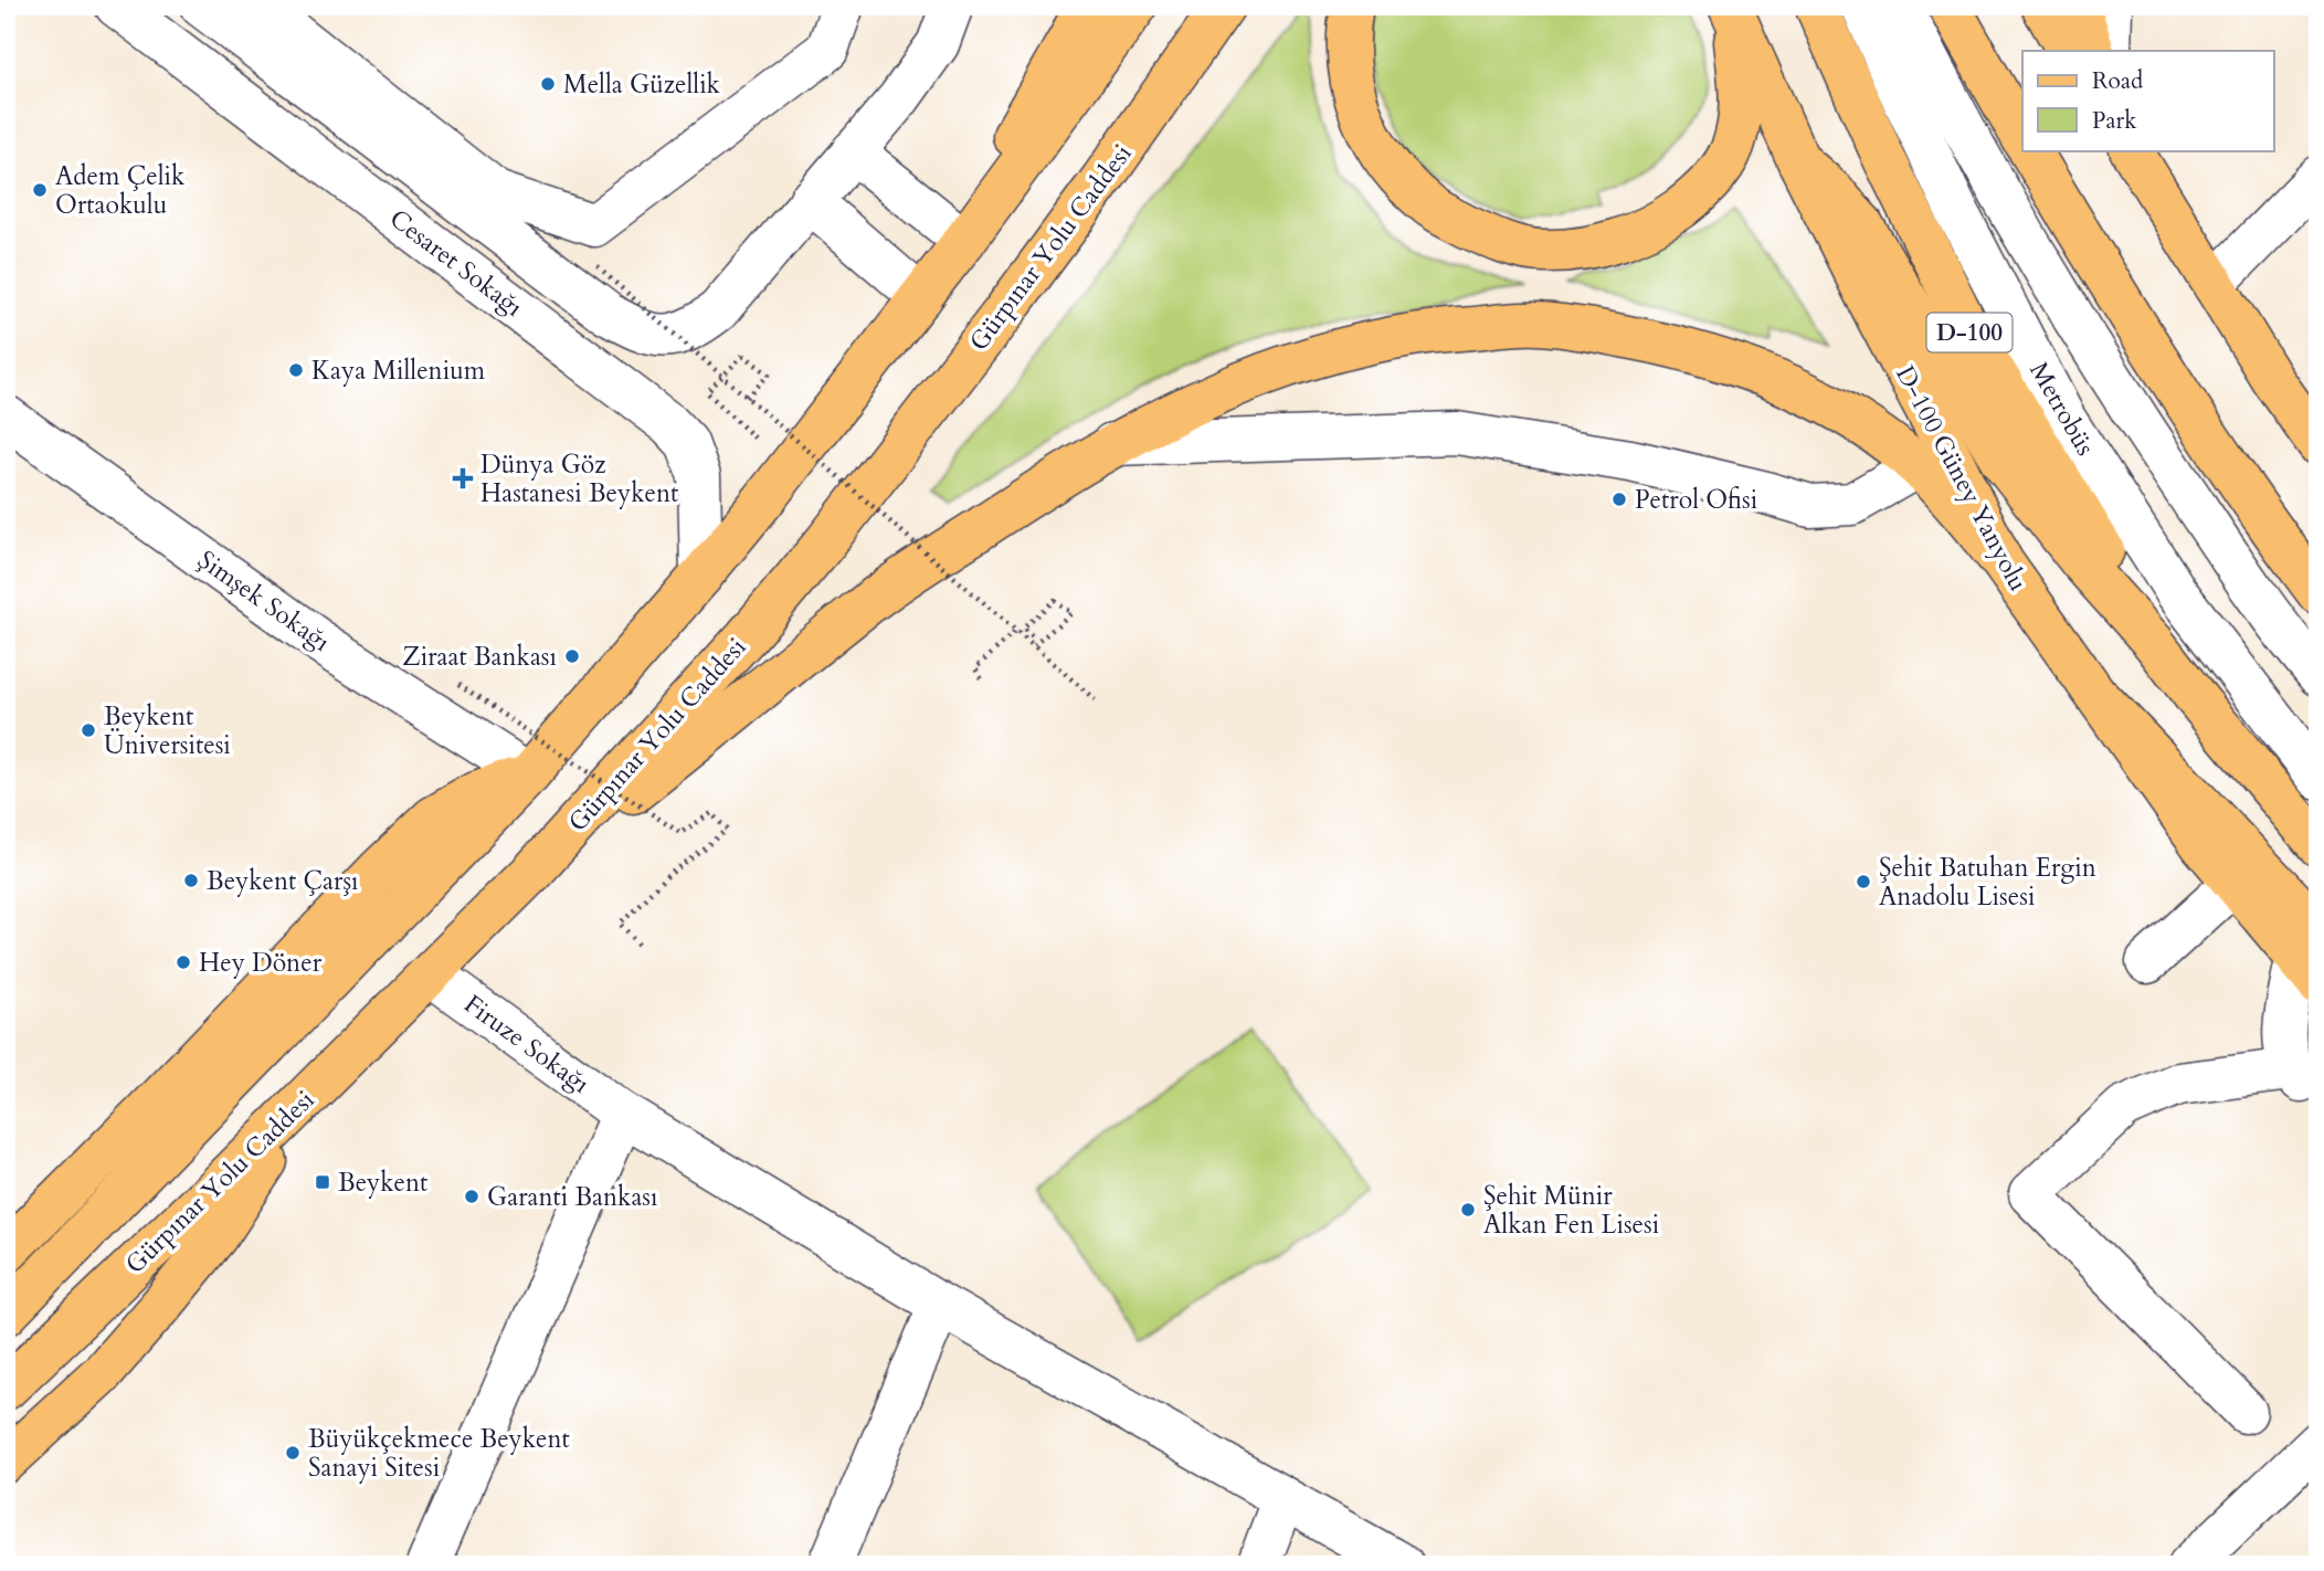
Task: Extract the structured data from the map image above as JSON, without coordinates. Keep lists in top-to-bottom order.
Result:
{
  "streets": {
    "main road": ["Gürpınar Yolu Caddesi", "D-100", "D-100 Güney Yanyolu"],
    "street": [
      "Cesaret Sokağı",
      "Metrobüs",
      "Şimşek Sokağı",
      "Firuze Sokağı"
    ]
  },
  "crossings": [
    ["Gürpınar Yolu Caddesi", "Firuze Sokağı"]
  ],
  "places": {
    "other": [
      "Mella Güzellik",
      "Adem Çelik Ortaokulu",
      "Kaya Millenium",
      "Petrol Ofisi",
      "Ziraat Bankası",
      "Beykent Üniversitesi",
      "Beykent Çarşı",
      "Şehit Batuhan Ergin Anadolu Lisesi",
      "Hey Döner",
      "Garanti Bankası",
      "Şehit Münir Alkan Fen Lisesi",
      "Büyükçekmece Beykent Sanayi Sitesi"
    ],
    "health": ["Dünya Göz Hastanesi Beykent"],
    "transit": ["Beykent"]
  },
  "legend": ["Road", "Park"]
}
